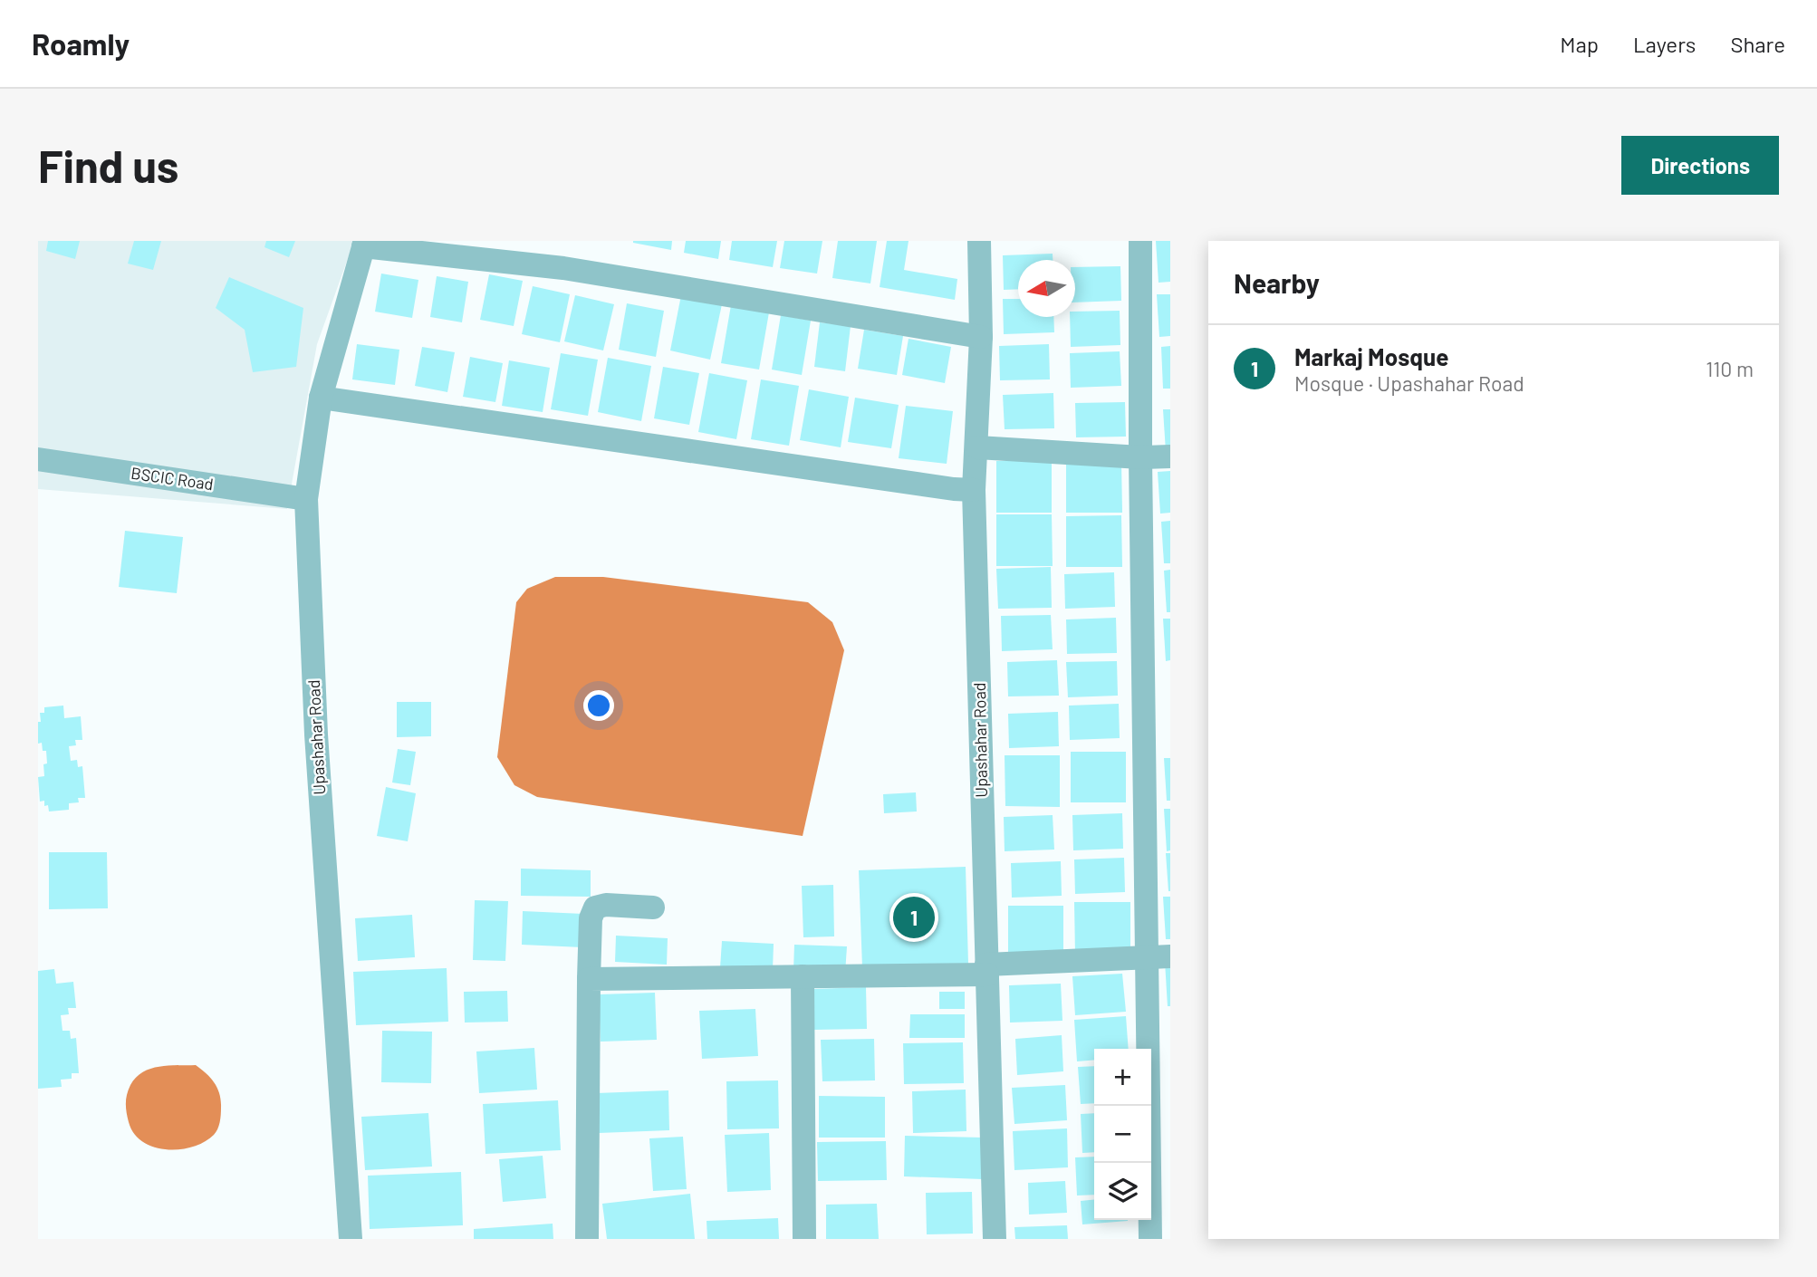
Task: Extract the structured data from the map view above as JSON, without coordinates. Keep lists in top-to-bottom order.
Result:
{
  "streets": {
    "street": ["BSCIC Road", "Upashahar Road"]
  },
  "crossings": [
    ["BSCIC Road", "Upashahar Road"]
  ],
  "north": "left",
  "page": {
    "header": "Roamly",
    "nav": ["Map", "Layers", "Share"],
    "buttons": "Directions",
    "title": "Find us",
    "heading": "Nearby",
    "list": [
      {
        "mark": "1",
        "name": "Markaj Mosque",
        "note": "Mosque · Upashahar Road",
        "value": "110 m"
      }
    ],
    "pins": "1",
    "map_buttons": ["+", "−"]
  }
}
